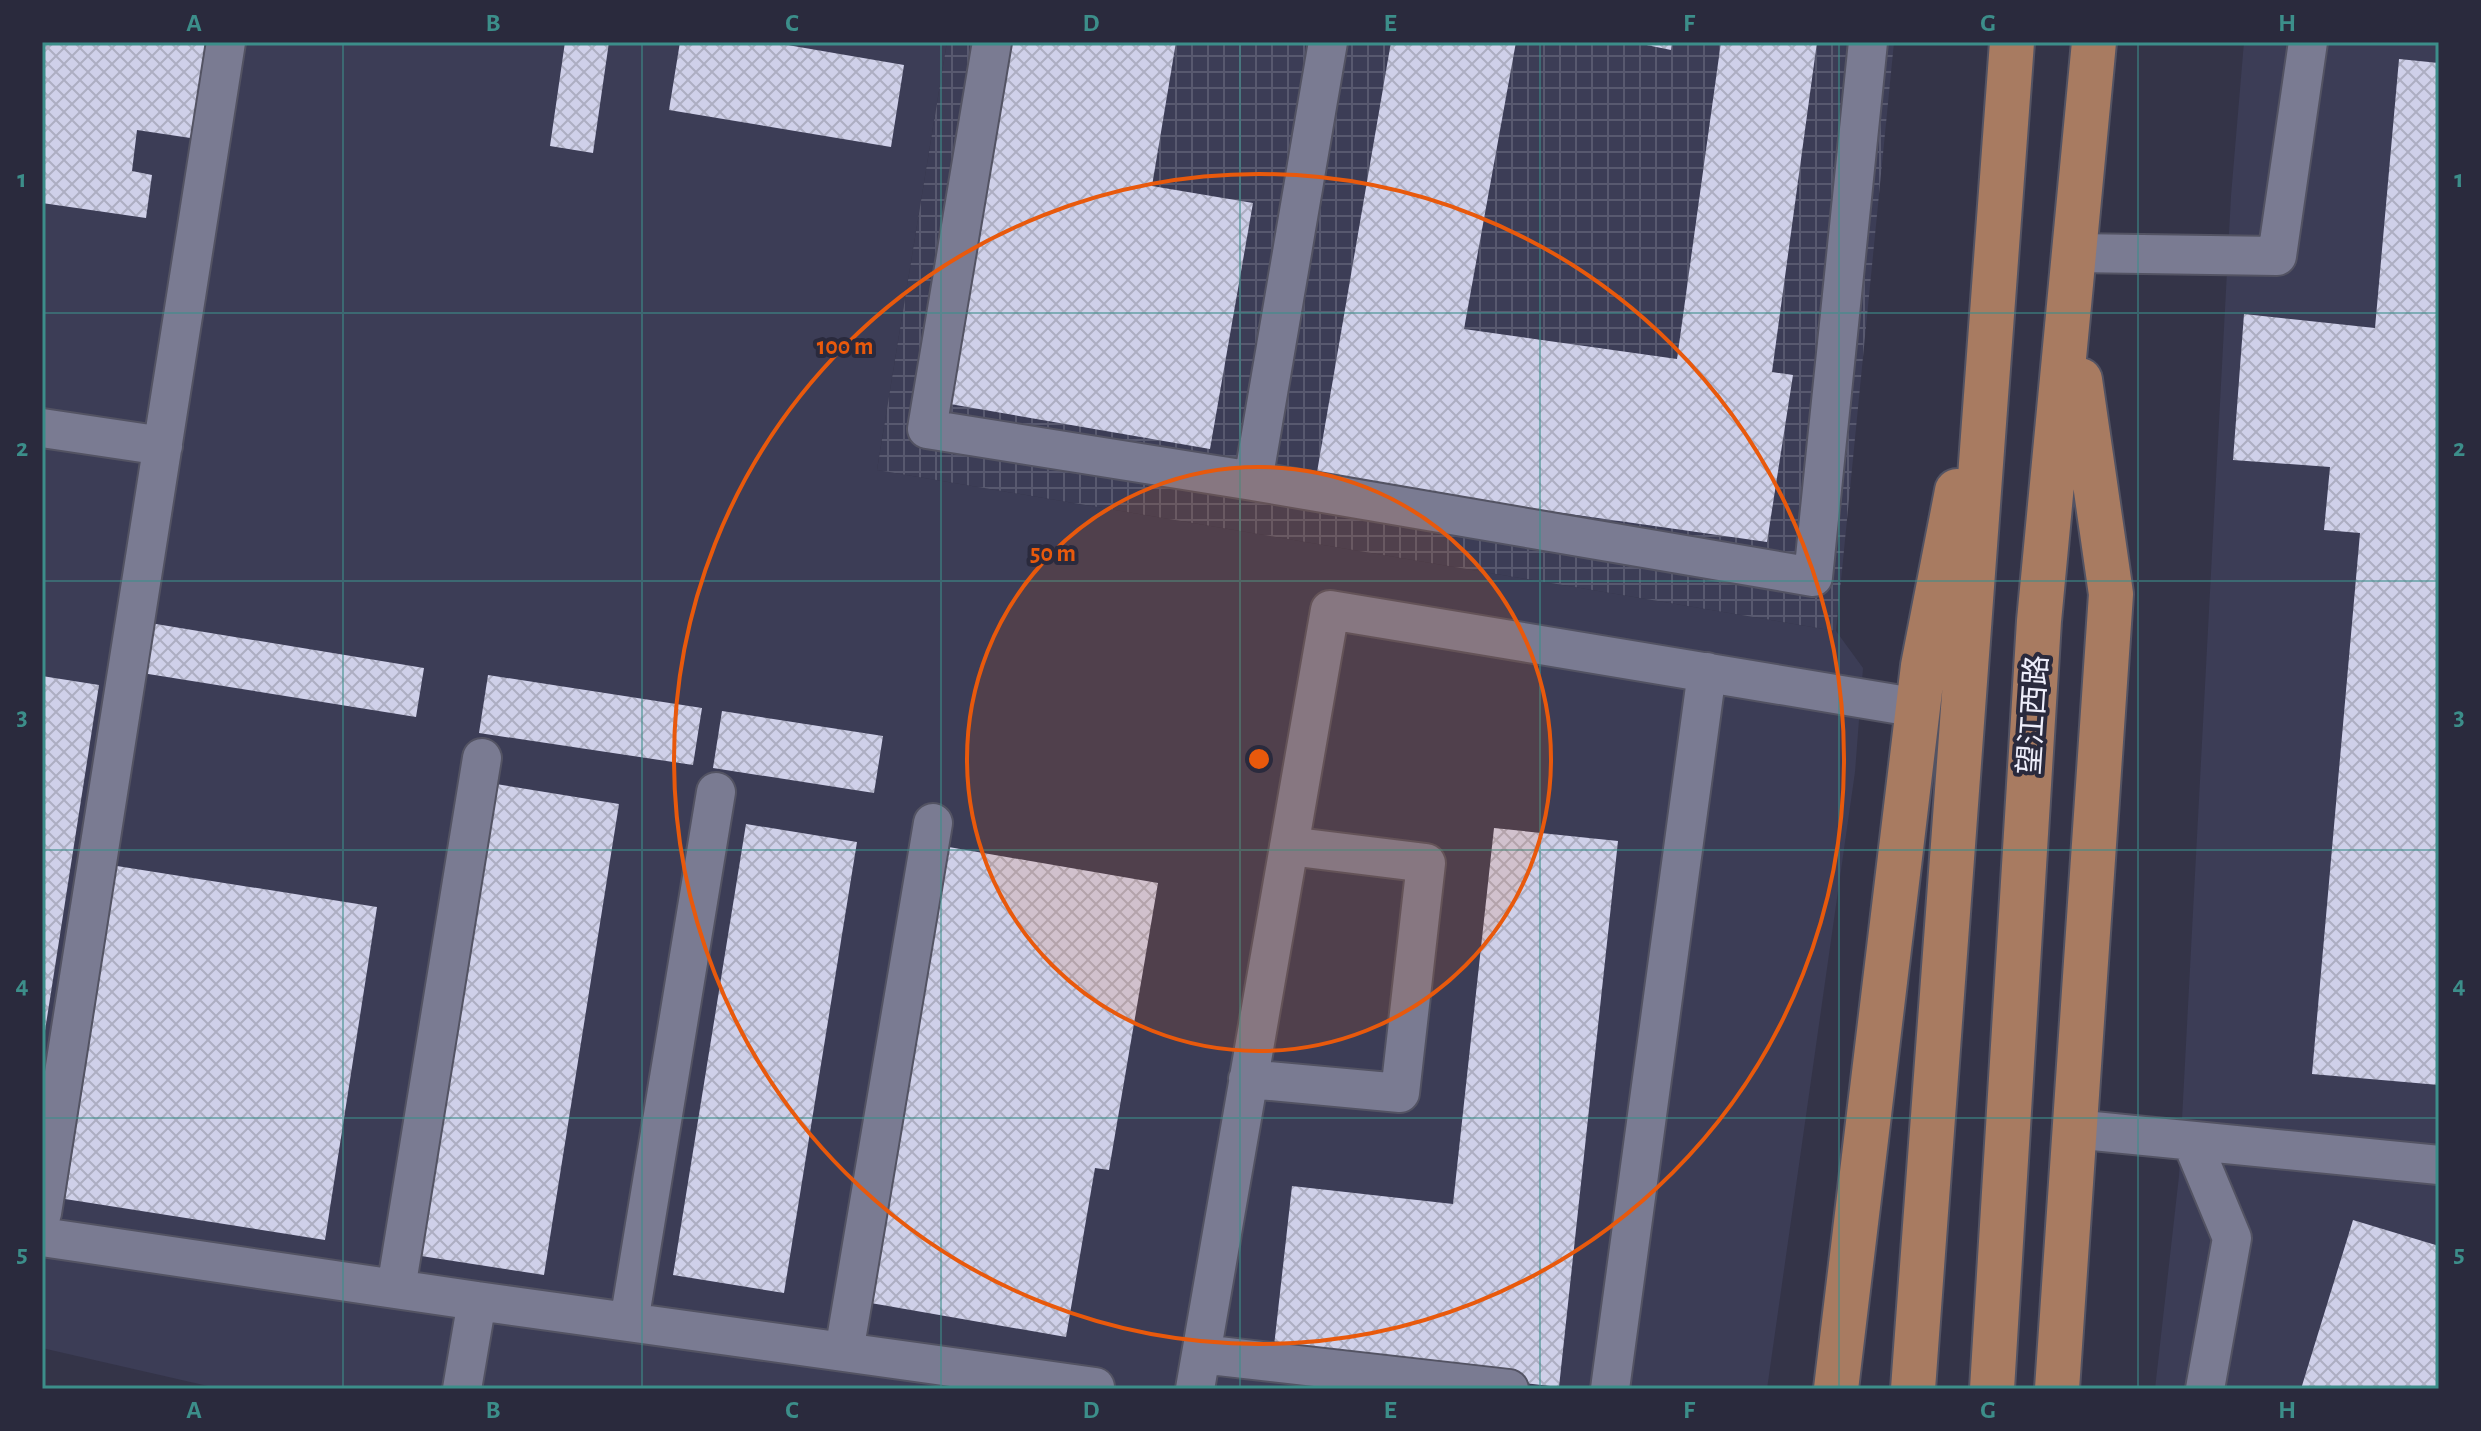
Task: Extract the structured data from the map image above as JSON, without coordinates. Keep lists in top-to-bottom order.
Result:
{
  "streets": {
    "main road": ["望江西路"]
  },
  "grid": {
    "columns": [
      "A",
      "B",
      "C",
      "D",
      "E",
      "F",
      "G",
      "H"
    ],
    "rows": [
      "1",
      "2",
      "3",
      "4",
      "5"
    ]
  },
  "rings": ["100 m", "50 m"]
}
